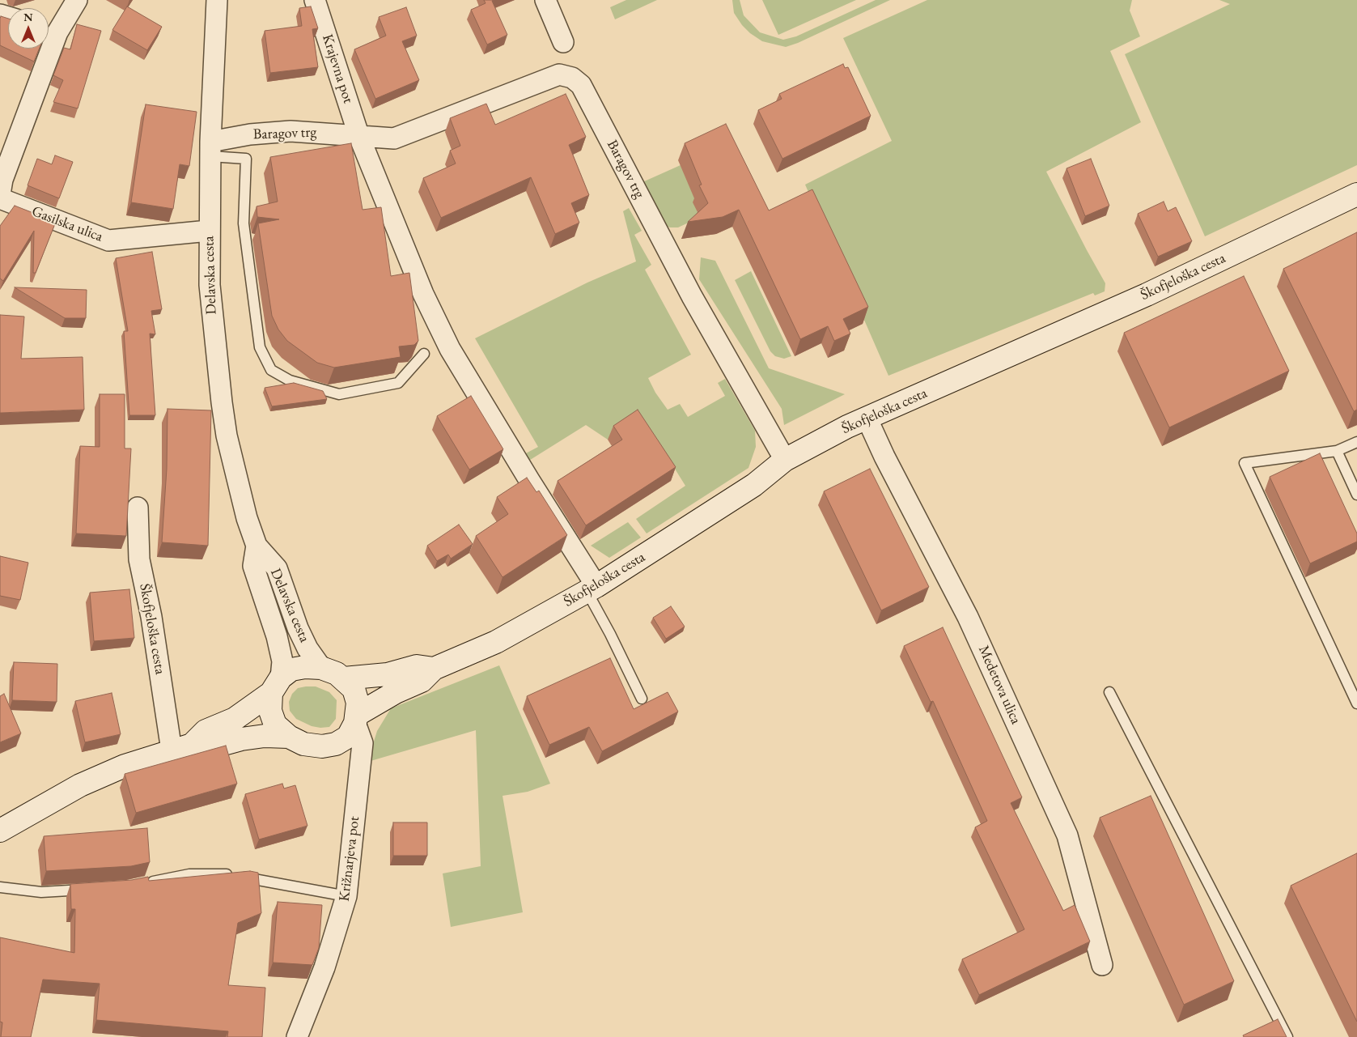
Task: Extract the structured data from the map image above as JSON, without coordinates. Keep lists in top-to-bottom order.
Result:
{
  "streets": {
    "street": [
      "Krajevna pot",
      "Baragov trg",
      "Gasilska ulica",
      "Delavska cesta",
      "Škofjeloška cesta",
      "Medetova ulica",
      "Križnarjeva pot"
    ]
  },
  "crossings": [
    ["Krajevna pot", "Baragov trg"],
    ["Baragov trg", "Delavska cesta"],
    ["Baragov trg", "Škofjeloška cesta"],
    ["Gasilska ulica", "Delavska cesta"],
    ["Delavska cesta", "Škofjeloška cesta"],
    ["Delavska cesta", "Križnarjeva pot"],
    ["Škofjeloška cesta", "Medetova ulica"],
    ["Škofjeloška cesta", "Križnarjeva pot"]
  ],
  "north": "top"
}
